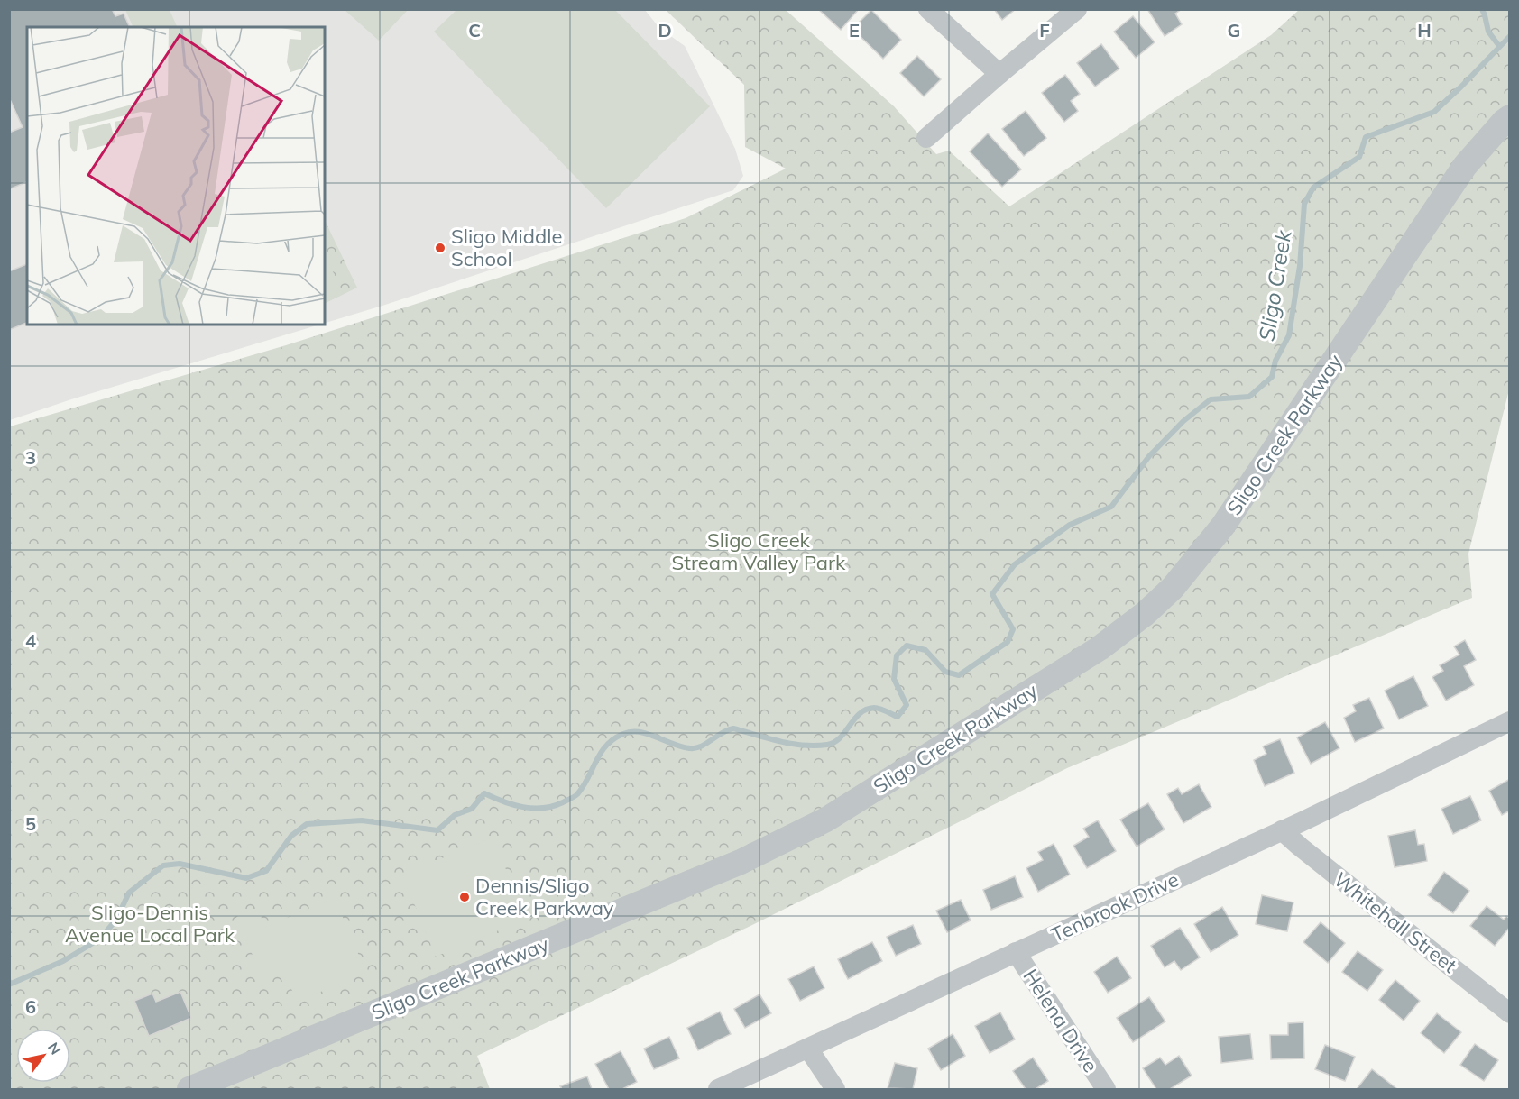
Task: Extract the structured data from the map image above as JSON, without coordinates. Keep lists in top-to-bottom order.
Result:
{
  "streets": {
    "street": [
      "Sligo Creek Parkway",
      "Tenbrook Drive",
      "Whitehall Street",
      "Helena Drive"
    ]
  },
  "crossings": [
    ["Tenbrook Drive", "Whitehall Street"],
    ["Tenbrook Drive", "Helena Drive"]
  ],
  "water": ["Sligo Creek"],
  "parks": ["Sligo Creek Stream Valley Park", "Sligo-Dennis Avenue Local Park"],
  "places": ["Sligo Middle School", "Dennis/Sligo Creek Parkway"],
  "north": "top right",
  "grid": {
    "columns": [
      "C",
      "D",
      "E",
      "F",
      "G",
      "H"
    ],
    "rows": [
      "3",
      "4",
      "5",
      "6"
    ]
  }
}
